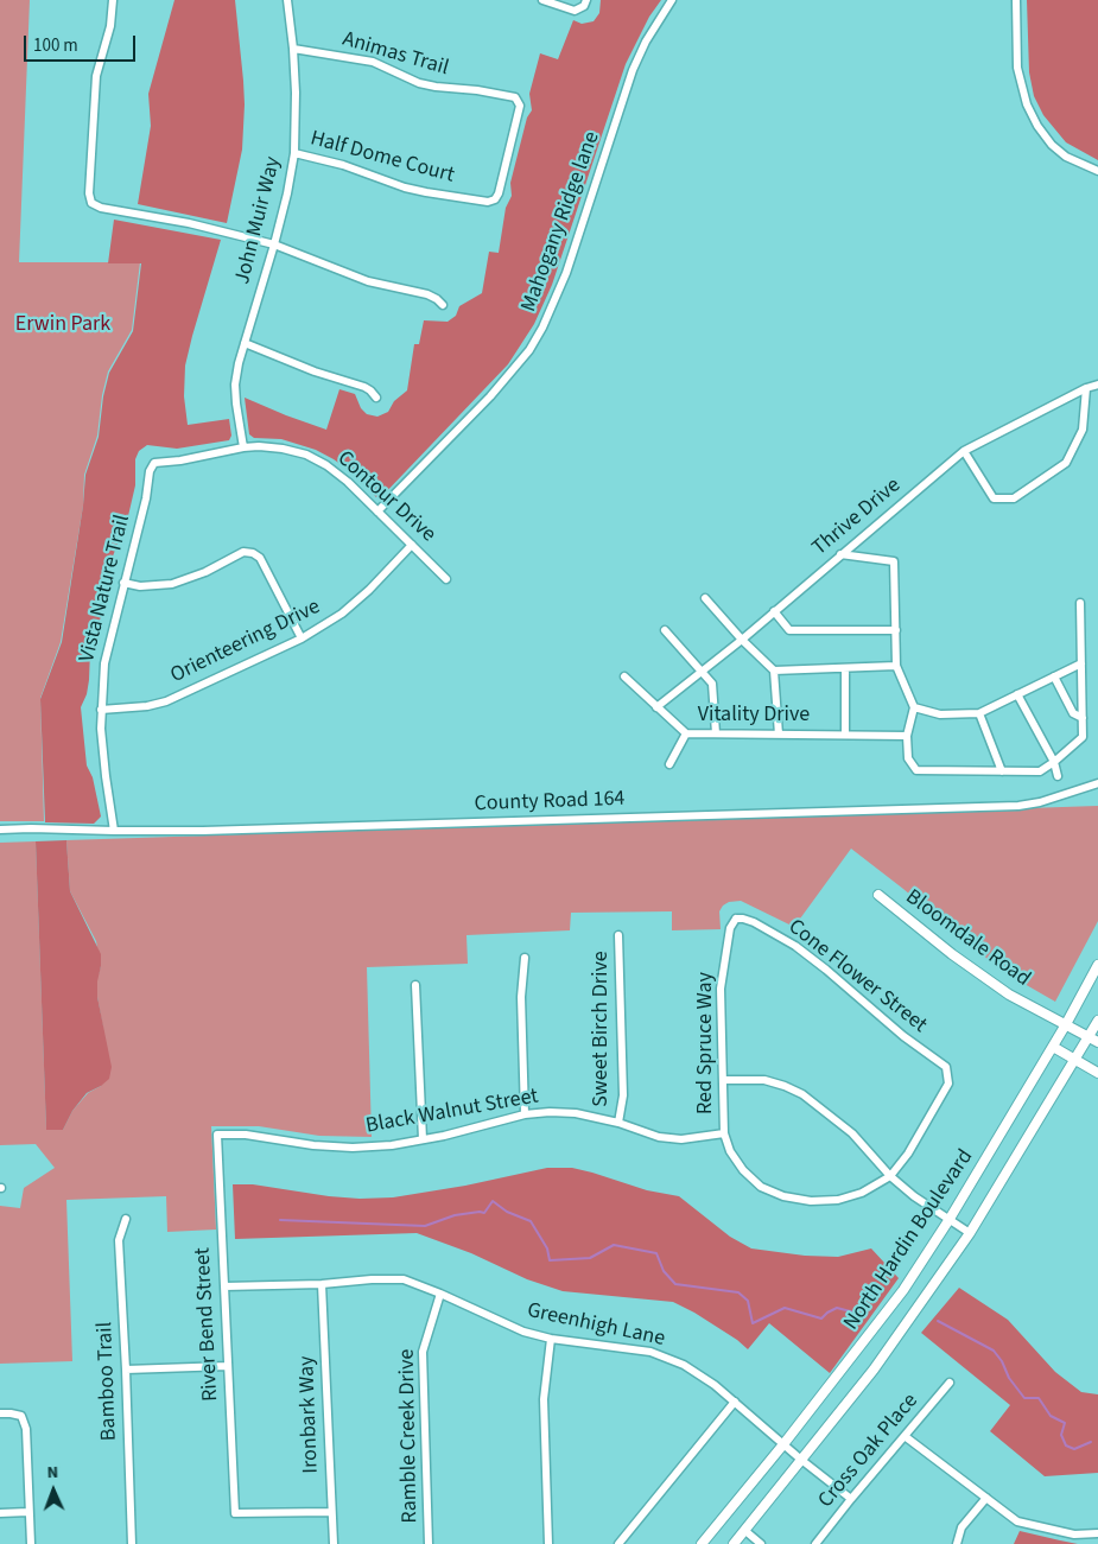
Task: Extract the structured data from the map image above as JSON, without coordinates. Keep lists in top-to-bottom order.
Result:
{
  "streets": {
    "street": [
      "Animas Trail",
      "Half Dome Court",
      "John Muir Way",
      "Mahogany Ridge lane",
      "Contour Drive",
      "Thrive Drive",
      "Vista Nature Trail",
      "Orienteering Drive",
      "Vitality Drive",
      "County Road 164",
      "Bloomdale Road",
      "Cone Flower Street",
      "Sweet Birch Drive",
      "Red Spruce Way",
      "Black Walnut Street",
      "North Hardin Boulevard",
      "River Bend Street",
      "Greenhigh Lane",
      "Bamboo Trail",
      "Ironbark Way",
      "Ramble Creek Drive",
      "Cross Oak Place"
    ]
  },
  "crossings": [
    ["Animas Trail", "Half Dome Court"],
    ["Animas Trail", "John Muir Way"],
    ["Half Dome Court", "John Muir Way"],
    ["John Muir Way", "Contour Drive"],
    ["Mahogany Ridge lane", "Contour Drive"],
    ["Contour Drive", "Vista Nature Trail"],
    ["Contour Drive", "Orienteering Drive"],
    ["Thrive Drive", "Vitality Drive"],
    ["Vista Nature Trail", "Orienteering Drive"],
    ["Vista Nature Trail", "County Road 164"],
    ["Bloomdale Road", "North Hardin Boulevard"],
    ["Cone Flower Street", "Red Spruce Way"],
    ["Sweet Birch Drive", "Black Walnut Street"],
    ["Red Spruce Way", "Black Walnut Street"],
    ["Black Walnut Street", "River Bend Street"],
    ["North Hardin Boulevard", "Greenhigh Lane"],
    ["River Bend Street", "Greenhigh Lane"],
    ["River Bend Street", "Ironbark Way"],
    ["Greenhigh Lane", "Ironbark Way"],
    ["Greenhigh Lane", "Ramble Creek Drive"],
    ["Greenhigh Lane", "Cross Oak Place"]
  ],
  "parks": ["Erwin Park"],
  "scale_bar": "100 m",
  "north": "top"
}
